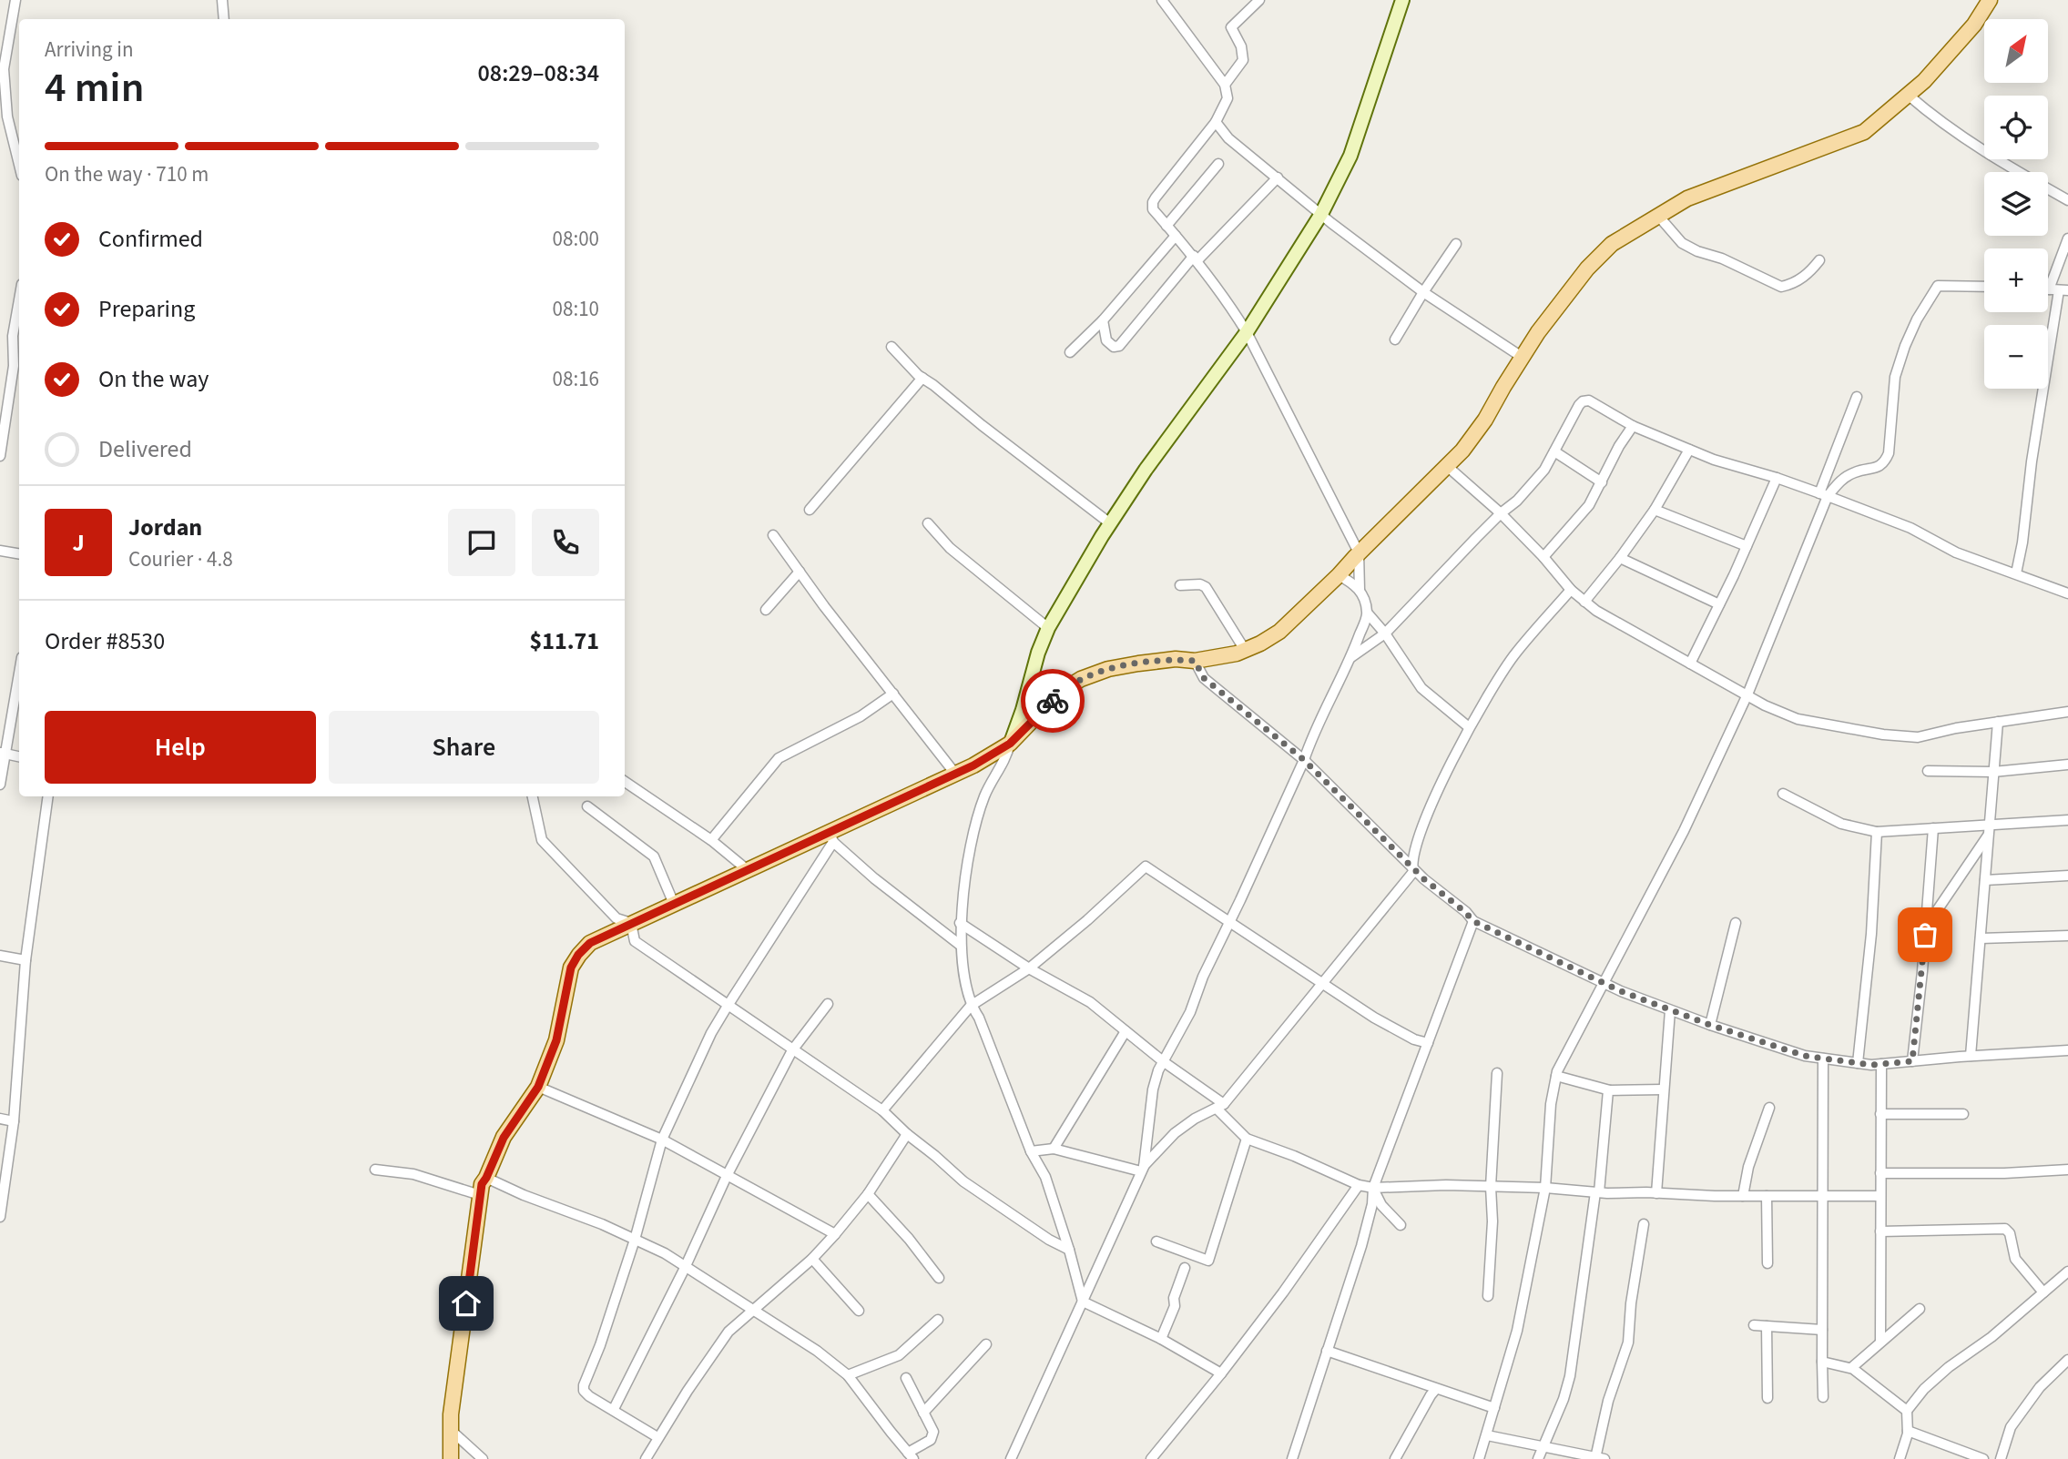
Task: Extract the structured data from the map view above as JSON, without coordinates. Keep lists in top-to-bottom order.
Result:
{
  "north": "top right",
  "page": {
    "map_buttons": ["+", "−"],
    "heading": ["4 min", "Arriving in", "08:29–08:34"],
    "panel": [
      "Jordan",
      "Courier · 4.8",
      "Order #8530",
      "$11.71"
    ],
    "bar": "On the way · 710 m",
    "list": [
      ["Confirmed", "08:00"],
      ["Preparing", "08:10"],
      ["On the way", "08:16"],
      "Delivered"
    ],
    "round": "J",
    "buttons": ["Help", "Share"]
  }
}
